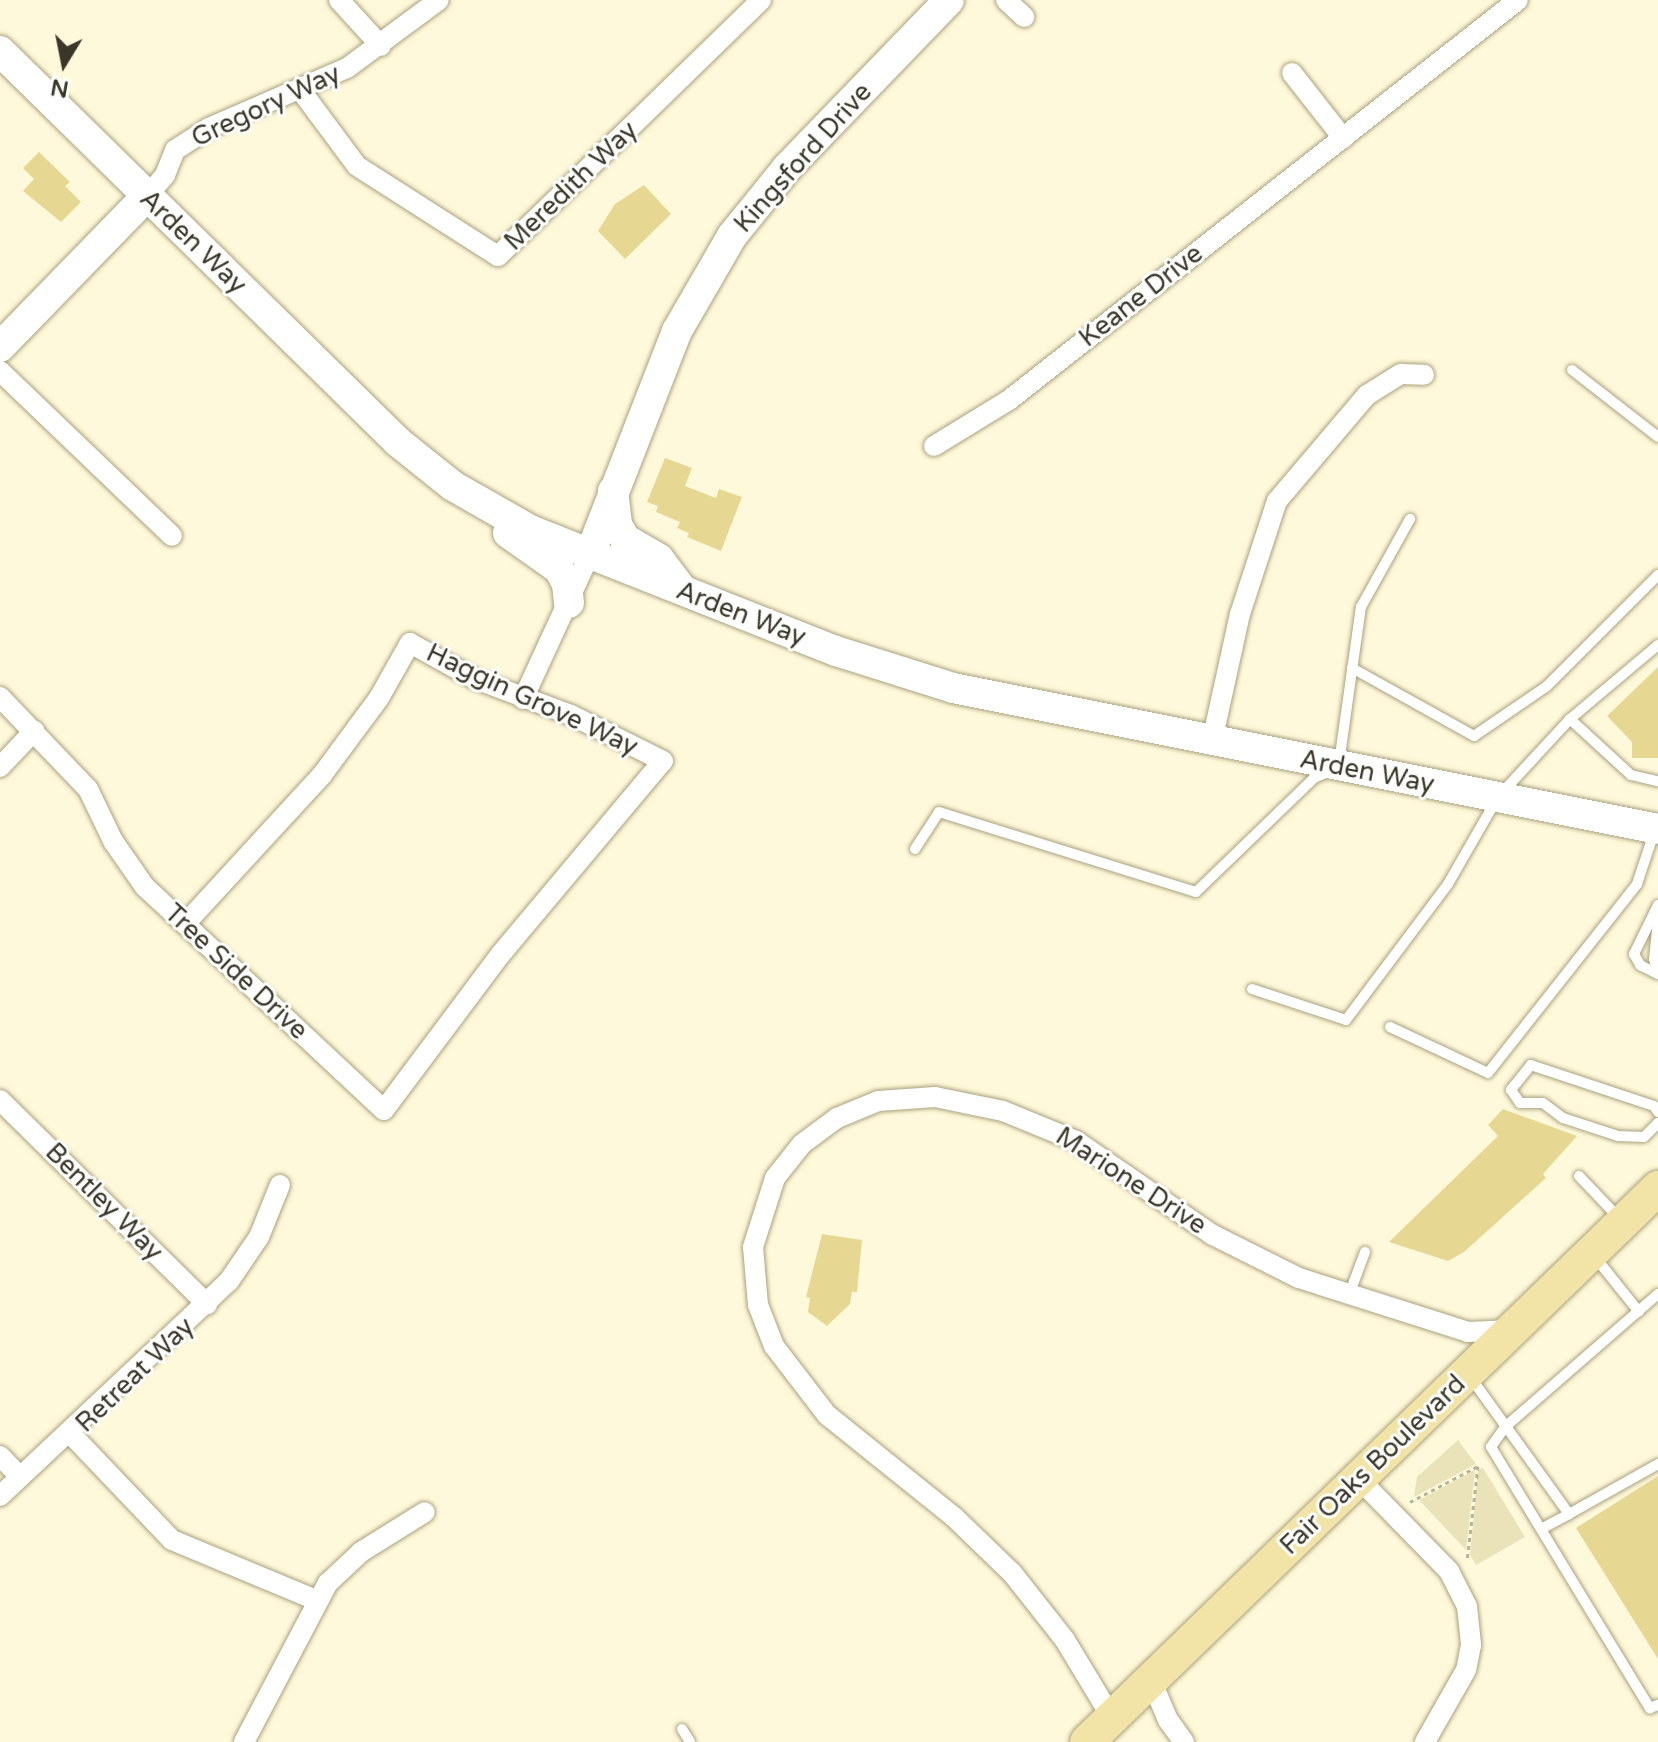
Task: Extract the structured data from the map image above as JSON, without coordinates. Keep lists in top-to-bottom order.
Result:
{
  "streets": {
    "main road": ["Fair Oaks Boulevard"],
    "street": [
      "Gregory Way",
      "Kingsford Drive",
      "Meredith Way",
      "Arden Way",
      "Keane Drive",
      "Haggin Grove Way",
      "Tree Side Drive",
      "Marione Drive",
      "Bentley Way",
      "Retreat Way"
    ]
  },
  "crossings": [
    ["Gregory Way", "Meredith Way"],
    ["Gregory Way", "Arden Way"],
    ["Kingsford Drive", "Arden Way"],
    ["Haggin Grove Way", "Tree Side Drive"],
    ["Marione Drive", "Fair Oaks Boulevard"],
    ["Bentley Way", "Retreat Way"]
  ],
  "north": "bottom"
}
